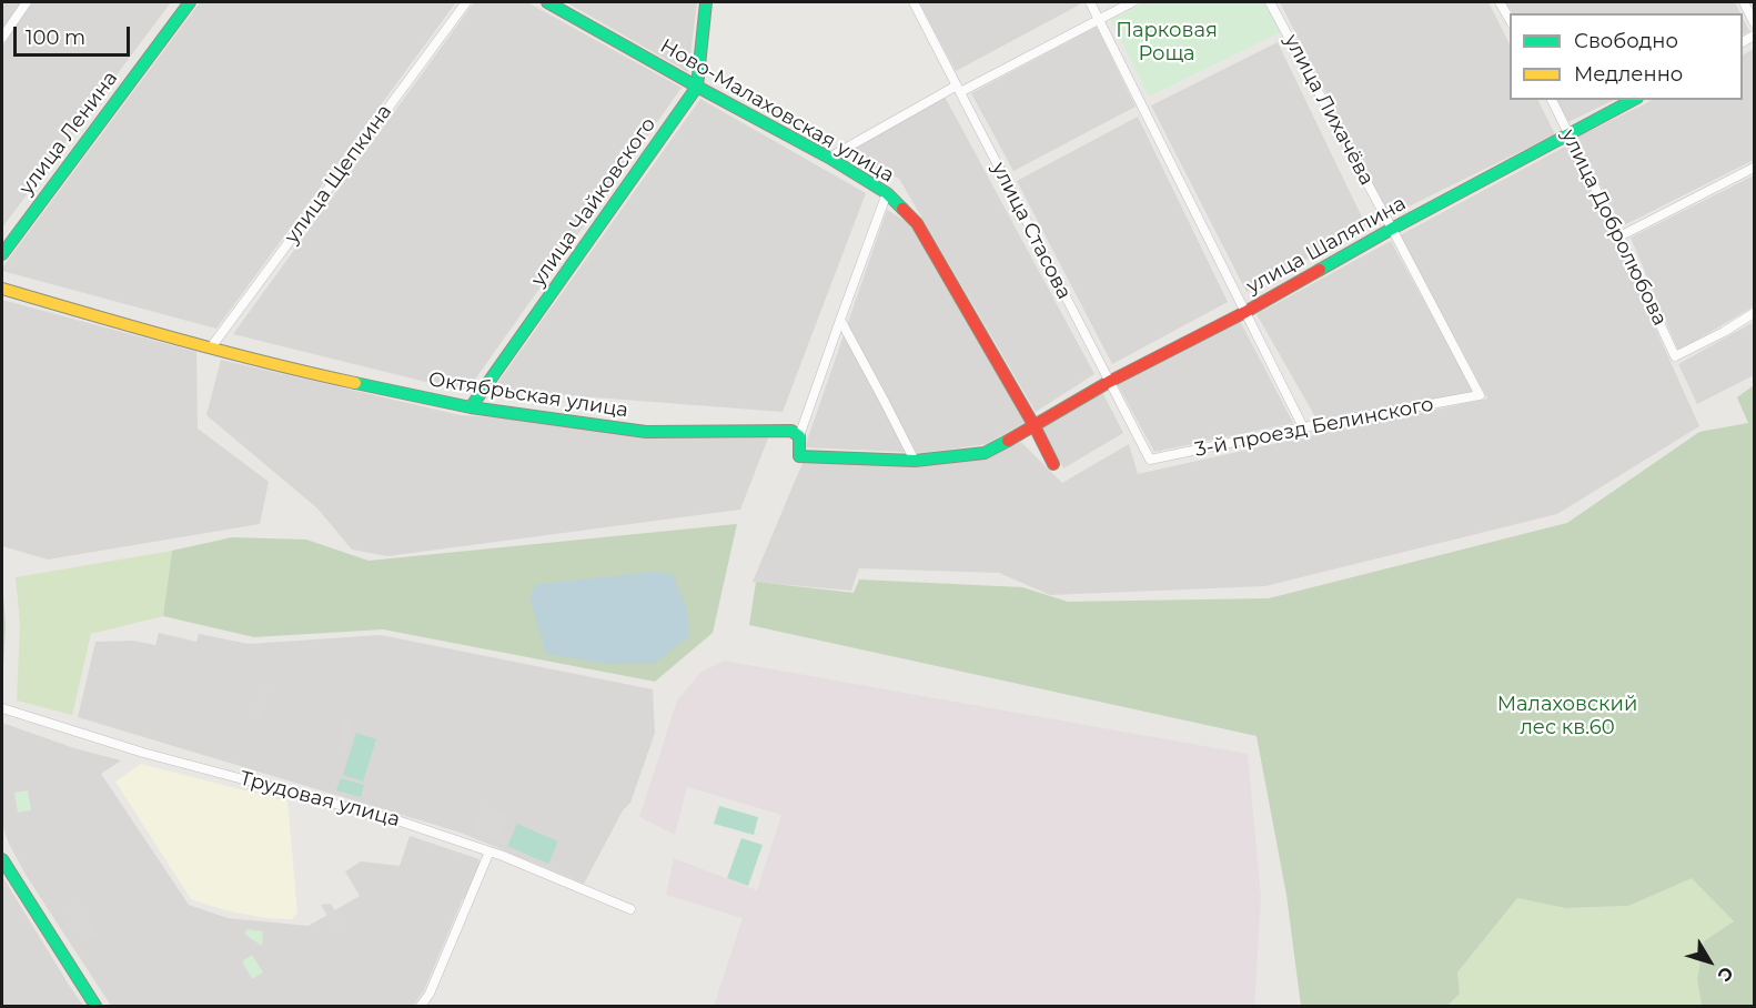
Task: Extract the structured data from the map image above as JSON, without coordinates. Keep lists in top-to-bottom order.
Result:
{
  "streets": {
    "street": [
      "улица Лихачёва",
      "Ново-Малаховская улица",
      "улица Ленина",
      "улица Щепкина",
      "улица Чайковского",
      "улица Добролюбова",
      "улица Стасова",
      "улица Шаляпина",
      "Октябрьская улица",
      "3-й проезд Белинского",
      "Трудовая улица"
    ]
  },
  "crossings": [
    ["улица Лихачёва", "улица Шаляпина"],
    ["улица Лихачёва", "3-й проезд Белинского"],
    ["Ново-Малаховская улица", "улица Чайковского"],
    ["Ново-Малаховская улица", "улица Шаляпина"],
    ["улица Щепкина", "Октябрьская улица"],
    ["улица Чайковского", "Октябрьская улица"],
    ["улица Добролюбова", "улица Шаляпина"],
    ["улица Стасова", "улица Шаляпина"],
    ["улица Стасова", "3-й проезд Белинского"]
  ],
  "parks": ["Парковая Роща", "Малаховский лес кв.60"],
  "legend": ["Свободно", "Медленно"],
  "scale_bar": "100 m",
  "north": "bottom right"
}
